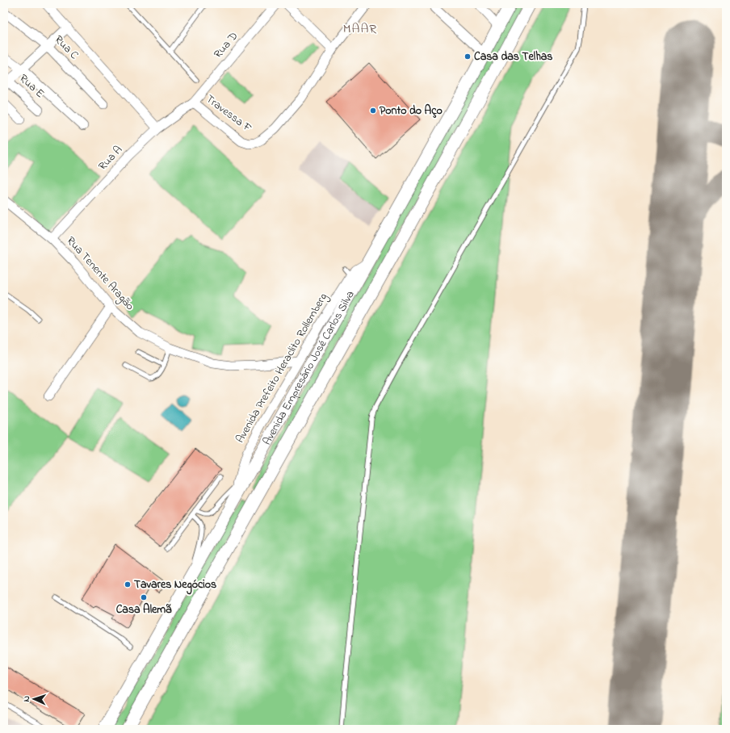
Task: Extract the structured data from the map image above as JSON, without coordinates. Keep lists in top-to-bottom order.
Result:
{
  "streets": {
    "main road": ["Avenida Empresário José Carlos Silva"],
    "street": [
      "Rua D",
      "Rua C",
      "Rua E",
      "Travessa F",
      "Rua A",
      "Rua Tenente Aragão",
      "Avenida Prefeito Heraclito Rollemberg"
    ]
  },
  "crossings": [
    ["Rua D", "Travessa F"],
    ["Rua D", "Rua A"],
    ["Travessa F", "Rua A"],
    ["Rua A", "Rua Tenente Aragão"],
    ["Rua Tenente Aragão", "Avenida Prefeito Heraclito Rollemberg"],
    ["Avenida Empresário José Carlos Silva", "Avenida Prefeito Heraclito Rollemberg"]
  ],
  "districts": ["MAAR"],
  "places": [
    "Casa das Telhas",
    "Ponto do Aço",
    "Tavares Negócios",
    "Casa Alemã"
  ],
  "north": "left"
}
